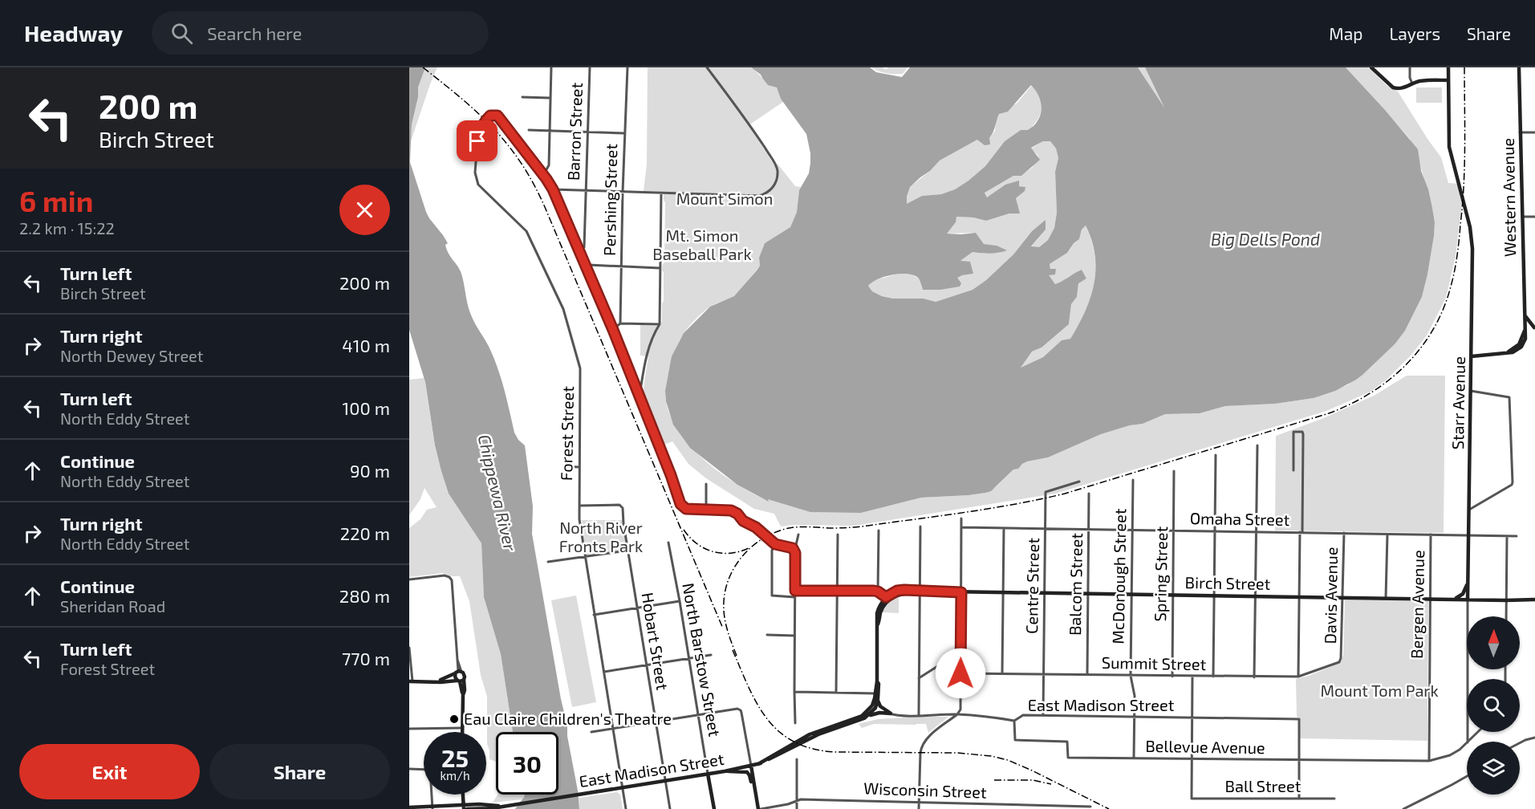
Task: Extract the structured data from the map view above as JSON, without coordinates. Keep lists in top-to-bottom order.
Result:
{
  "streets": {
    "main road": [
      "Western Avenue",
      "Starr Avenue",
      "Birch Street",
      "North Barstow Street",
      "East Madison Street"
    ],
    "street": [
      "Barron Street",
      "Pershing Street",
      "Forest Street",
      "Omaha Street",
      "Spring Street",
      "McDonough Street",
      "Balcom Street",
      "Centre Street",
      "Davis Avenue",
      "Bergen Avenue",
      "Hobart Street",
      "Summit Street",
      "Bellevue Avenue",
      "Ball Street",
      "Wisconsin Street"
    ]
  },
  "crossings": [
    ["Starr Avenue", "Omaha Street"],
    ["Starr Avenue", "Birch Street"],
    ["Forest Street", "Hobart Street"],
    ["Forest Street", "East Madison Street"],
    ["Omaha Street", "Spring Street"],
    ["Omaha Street", "McDonough Street"],
    ["Omaha Street", "Balcom Street"],
    ["Omaha Street", "Centre Street"],
    ["Omaha Street", "Davis Avenue"],
    ["Omaha Street", "Bergen Avenue"],
    ["Spring Street", "Birch Street"],
    ["Spring Street", "Summit Street"],
    ["McDonough Street", "Birch Street"],
    ["McDonough Street", "Summit Street"],
    ["McDonough Street", "East Madison Street"],
    ["McDonough Street", "Bellevue Avenue"],
    ["Birch Street", "Balcom Street"],
    ["Birch Street", "Centre Street"],
    ["Birch Street", "Davis Avenue"],
    ["Birch Street", "Bergen Avenue"],
    ["Balcom Street", "Summit Street"],
    ["Centre Street", "Summit Street"],
    ["Centre Street", "East Madison Street"],
    ["Davis Avenue", "Summit Street"],
    ["Bergen Avenue", "Bellevue Avenue"],
    ["Hobart Street", "East Madison Street"],
    ["North Barstow Street", "East Madison Street"],
    ["East Madison Street", "Bellevue Avenue"],
    ["Bellevue Avenue", "Ball Street"]
  ],
  "water": ["Big Dells Pond", "Chippewa River"],
  "parks": [
    "Mount Simon",
    "Mt. Simon Baseball Park",
    "North River Fronts Park",
    "Mount Tom Park"
  ],
  "places": ["Eau Claire Children's Theatre"],
  "north": "top",
  "page": {
    "header": "Headway",
    "search": "Search here",
    "nav": ["Map", "Layers", "Share"],
    "turn": ["200 m", "Birch Street"],
    "heading": ["6 min", "2.2 km · 15:22"],
    "list": [
      {
        "name": "Turn left",
        "note": "Birch Street",
        "value": "200 m"
      },
      {
        "name": "Turn right",
        "note": "North Dewey Street",
        "value": "410 m"
      },
      {
        "name": "Turn left",
        "note": "North Eddy Street",
        "value": "100 m"
      },
      {
        "name": "Continue",
        "note": "North Eddy Street",
        "value": "90 m"
      },
      {
        "name": "Turn right",
        "note": "North Eddy Street",
        "value": "220 m"
      },
      {
        "name": "Continue",
        "note": "Sheridan Road",
        "value": "280 m"
      },
      {
        "name": "Turn left",
        "note": "Forest Street",
        "value": "770 m"
      }
    ],
    "speed": "25 km/h",
    "limit": "30",
    "buttons": ["Exit", "Share"]
  }
}
